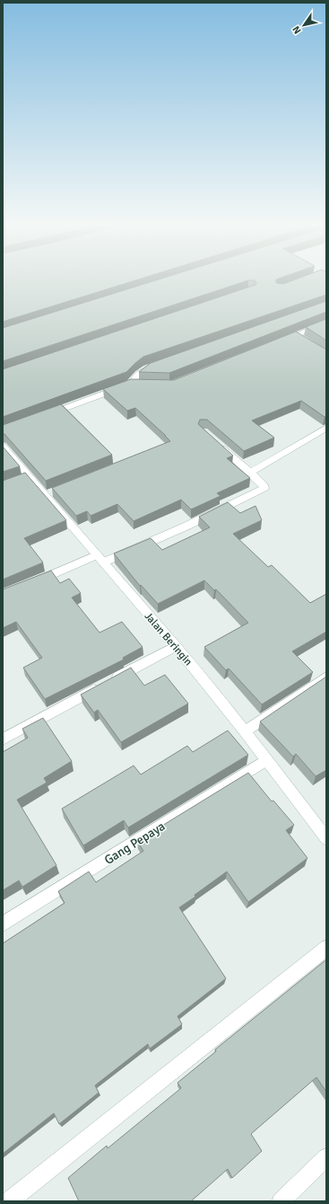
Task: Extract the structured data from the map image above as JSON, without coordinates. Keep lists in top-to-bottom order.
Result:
{
  "streets": {
    "street": ["Jalan Beringin", "Gang Pepaya"]
  },
  "crossings": [
    ["Jalan Beringin", "Gang Pepaya"]
  ],
  "north": "bottom left"
}
